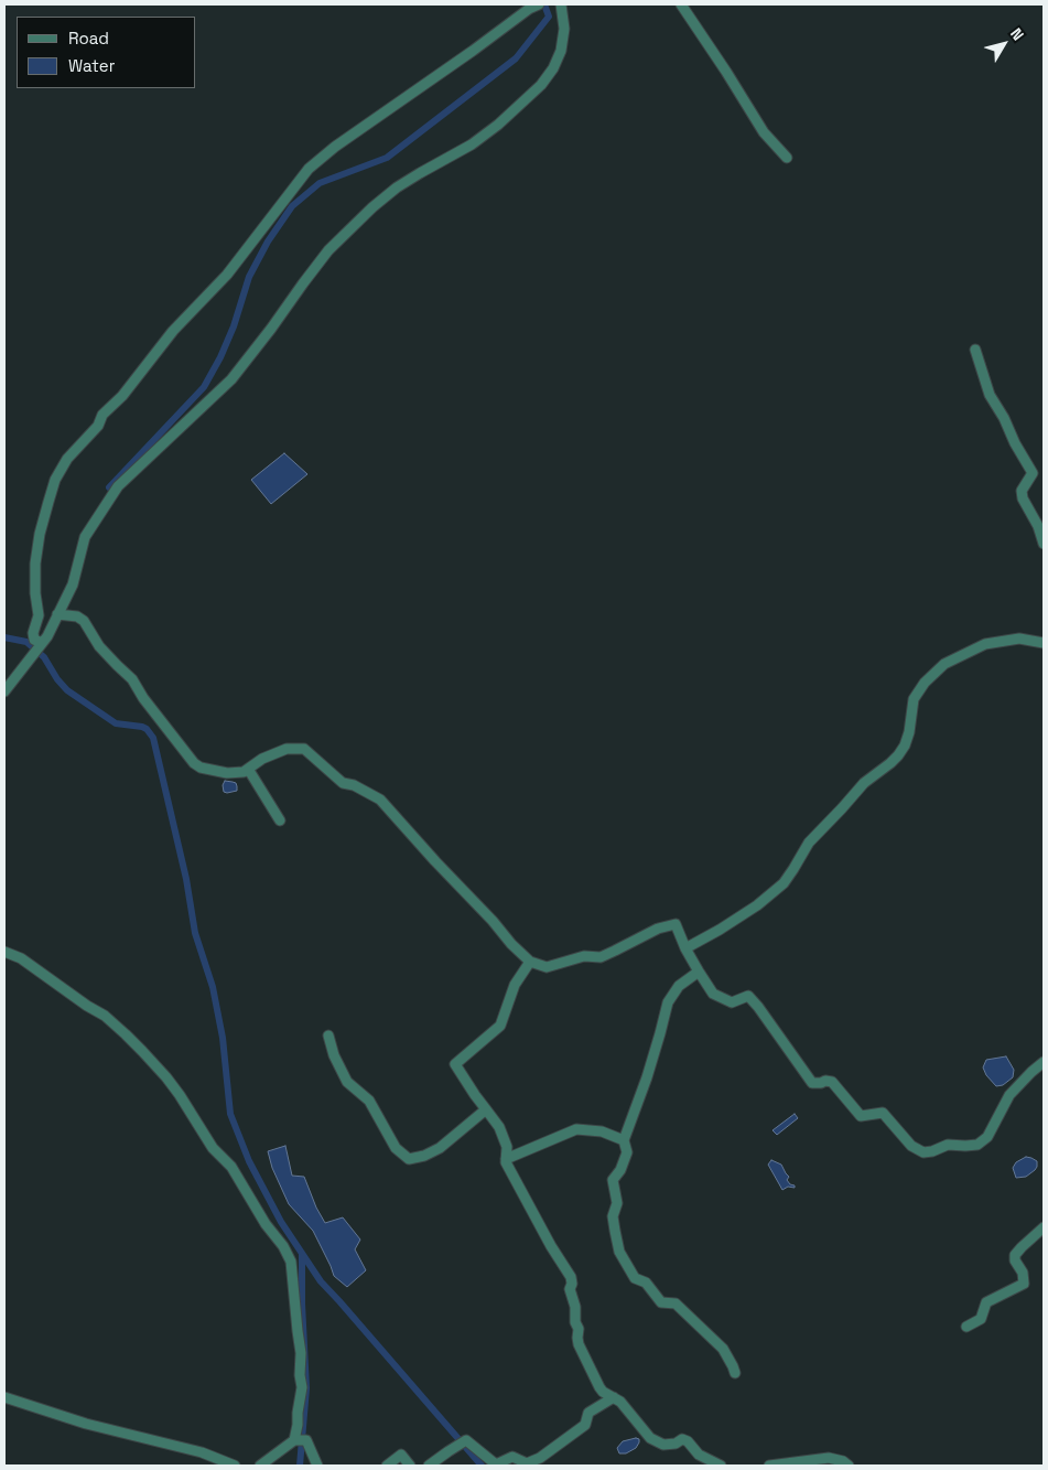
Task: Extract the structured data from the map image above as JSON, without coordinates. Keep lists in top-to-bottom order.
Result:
{
  "legend": ["Road", "Water"],
  "north": "top right"
}
